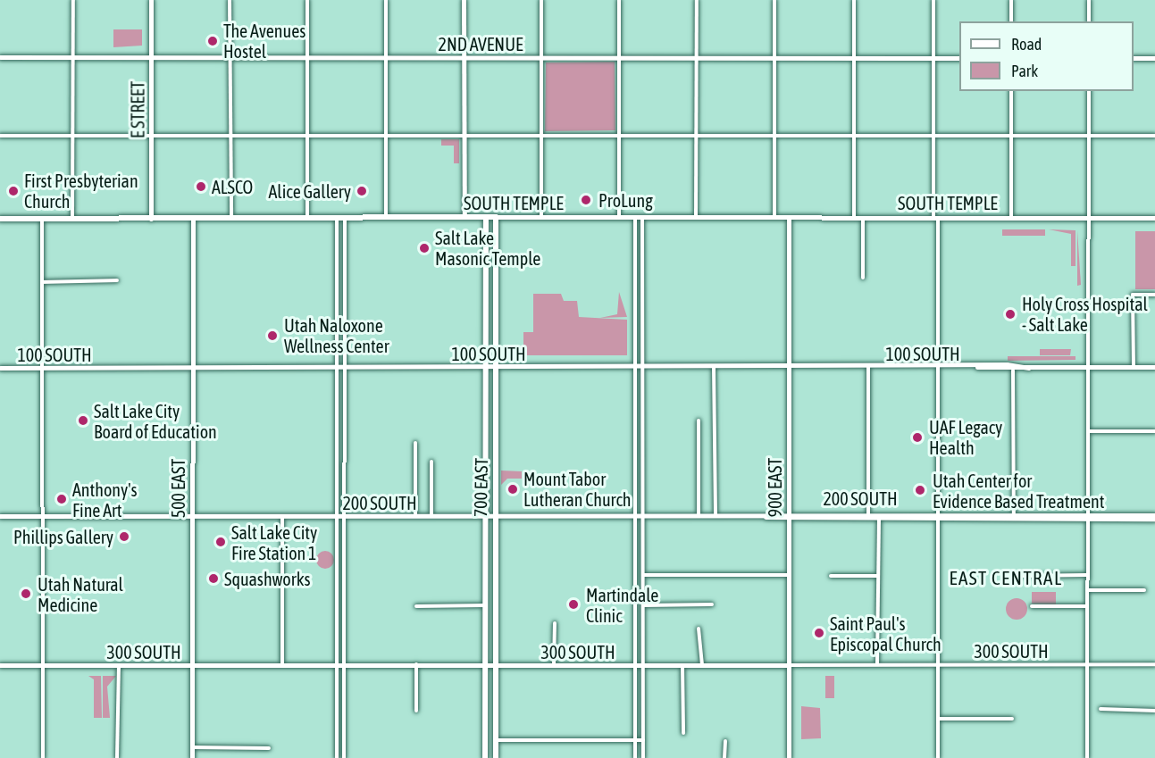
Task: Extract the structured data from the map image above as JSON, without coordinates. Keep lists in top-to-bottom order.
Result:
{
  "streets": {
    "main road": ["SOUTH TEMPLE", "700 EAST"],
    "street": [
      "2ND AVENUE",
      "E STREET",
      "100 SOUTH",
      "900 EAST",
      "500 EAST",
      "200 SOUTH",
      "300 SOUTH"
    ]
  },
  "crossings": [
    ["2ND AVENUE", "E STREET"],
    ["E STREET", "SOUTH TEMPLE"],
    ["SOUTH TEMPLE", "700 EAST"],
    ["SOUTH TEMPLE", "900 EAST"],
    ["SOUTH TEMPLE", "500 EAST"],
    ["100 SOUTH", "700 EAST"],
    ["100 SOUTH", "900 EAST"],
    ["100 SOUTH", "500 EAST"],
    ["700 EAST", "200 SOUTH"],
    ["700 EAST", "300 SOUTH"],
    ["900 EAST", "200 SOUTH"],
    ["900 EAST", "300 SOUTH"],
    ["500 EAST", "200 SOUTH"],
    ["500 EAST", "300 SOUTH"]
  ],
  "districts": ["EAST CENTRAL"],
  "places": [
    "The Avenues Hostel",
    "ALSCO",
    "First Presbyterian Church",
    "Alice Gallery",
    "ProLung",
    "Salt Lake Masonic Temple",
    "Holy Cross Hospital - Salt Lake",
    "Utah Naloxone Wellness Center",
    "Salt Lake City Board of Education",
    "UAF Legacy Health",
    "Mount Tabor Lutheran Church",
    "Utah Center for Evidence Based Treatment",
    "Anthony's Fine Art",
    "Phillips Gallery",
    "Salt Lake City Fire Station 1",
    "Squashworks",
    "Utah Natural Medicine",
    "Martindale Clinic",
    "Saint Paul's Episcopal Church"
  ],
  "legend": ["Road", "Park"]
}
